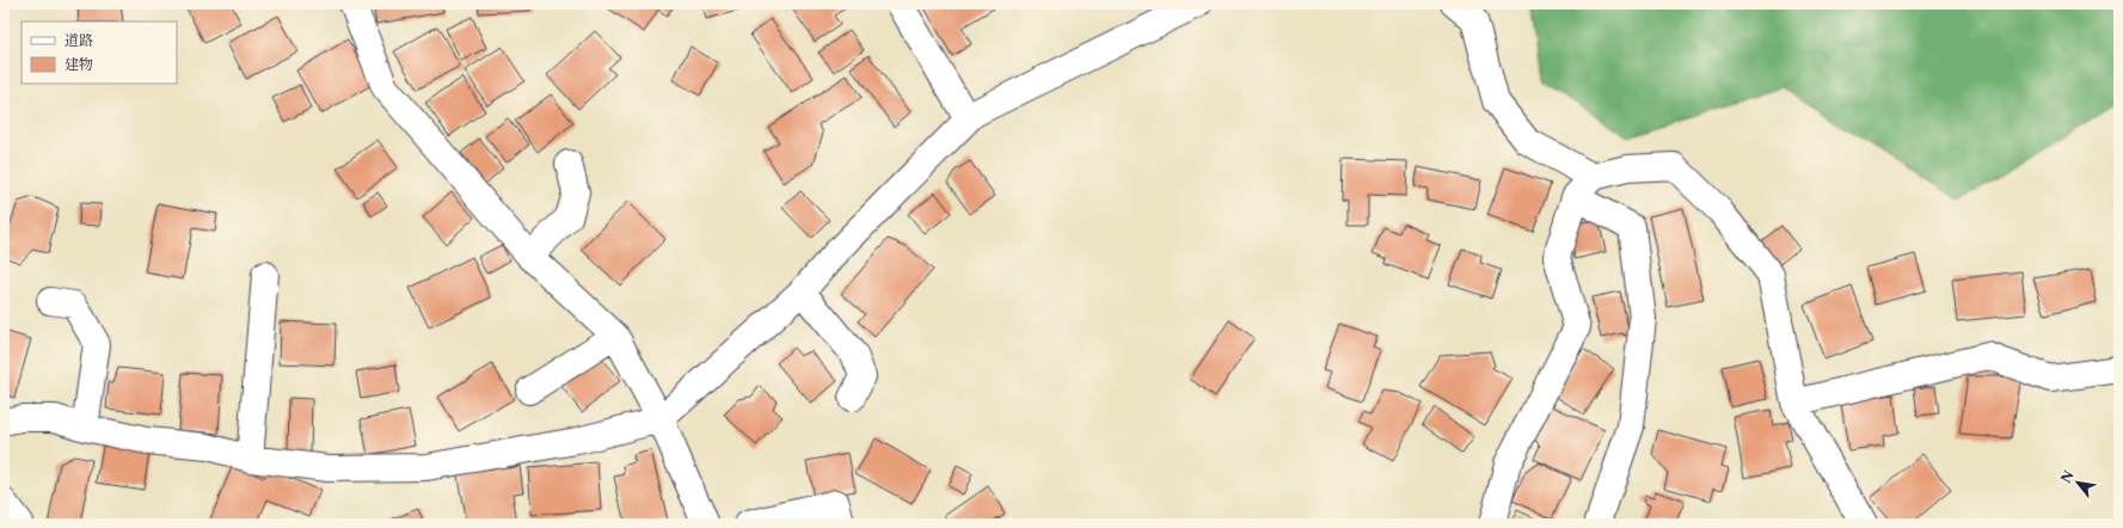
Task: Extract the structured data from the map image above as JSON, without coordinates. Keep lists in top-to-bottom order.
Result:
{
  "legend": ["道路", "建物"],
  "north": "top left"
}
